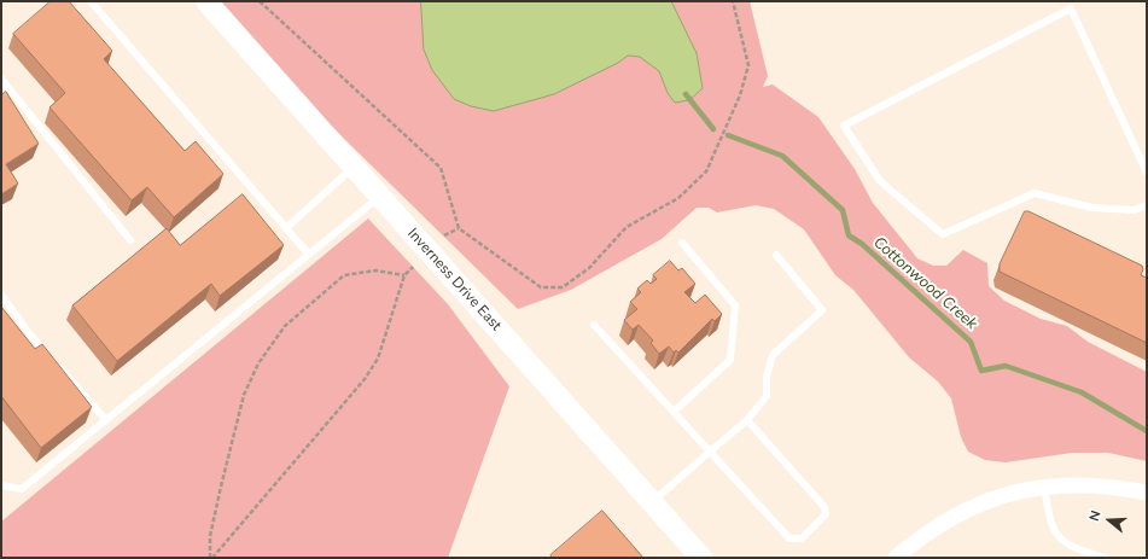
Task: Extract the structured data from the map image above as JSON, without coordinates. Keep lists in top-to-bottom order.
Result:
{
  "streets": {
    "main road": ["Inverness Drive East"]
  },
  "water": ["Cottonwood Creek"],
  "north": "left"
}
